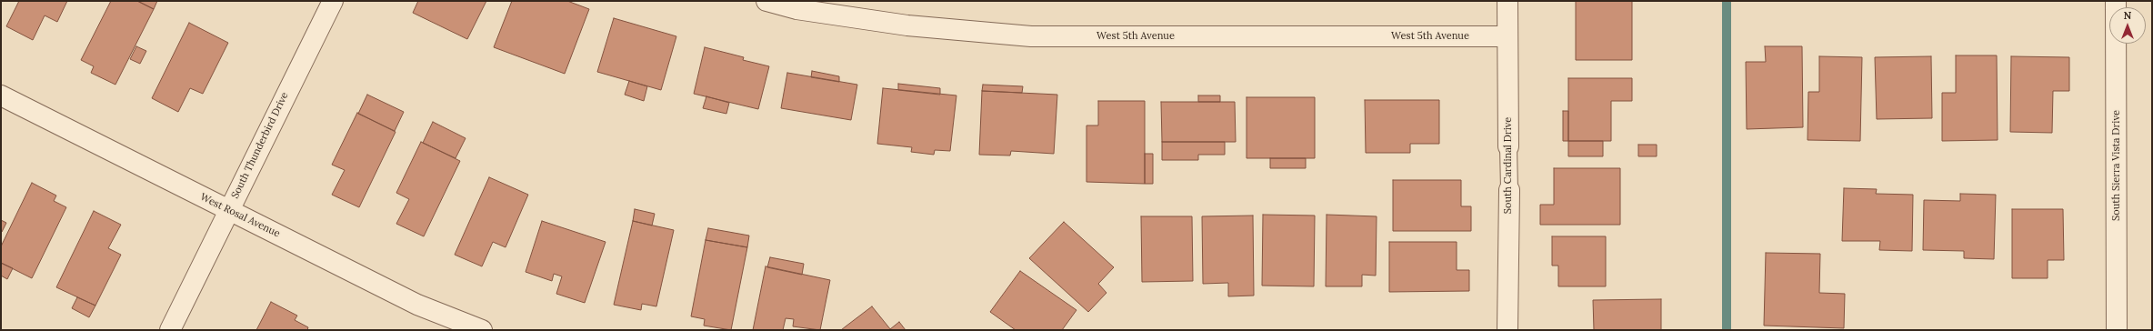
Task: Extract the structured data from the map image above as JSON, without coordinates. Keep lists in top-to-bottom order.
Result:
{
  "streets": {
    "street": [
      "West 5th Avenue",
      "South Thunderbird Drive",
      "South Cardinal Drive",
      "South Sierra Vista Drive",
      "West Rosal Avenue"
    ]
  },
  "crossings": [
    ["West 5th Avenue", "South Cardinal Drive"],
    ["South Thunderbird Drive", "West Rosal Avenue"]
  ],
  "north": "top"
}
